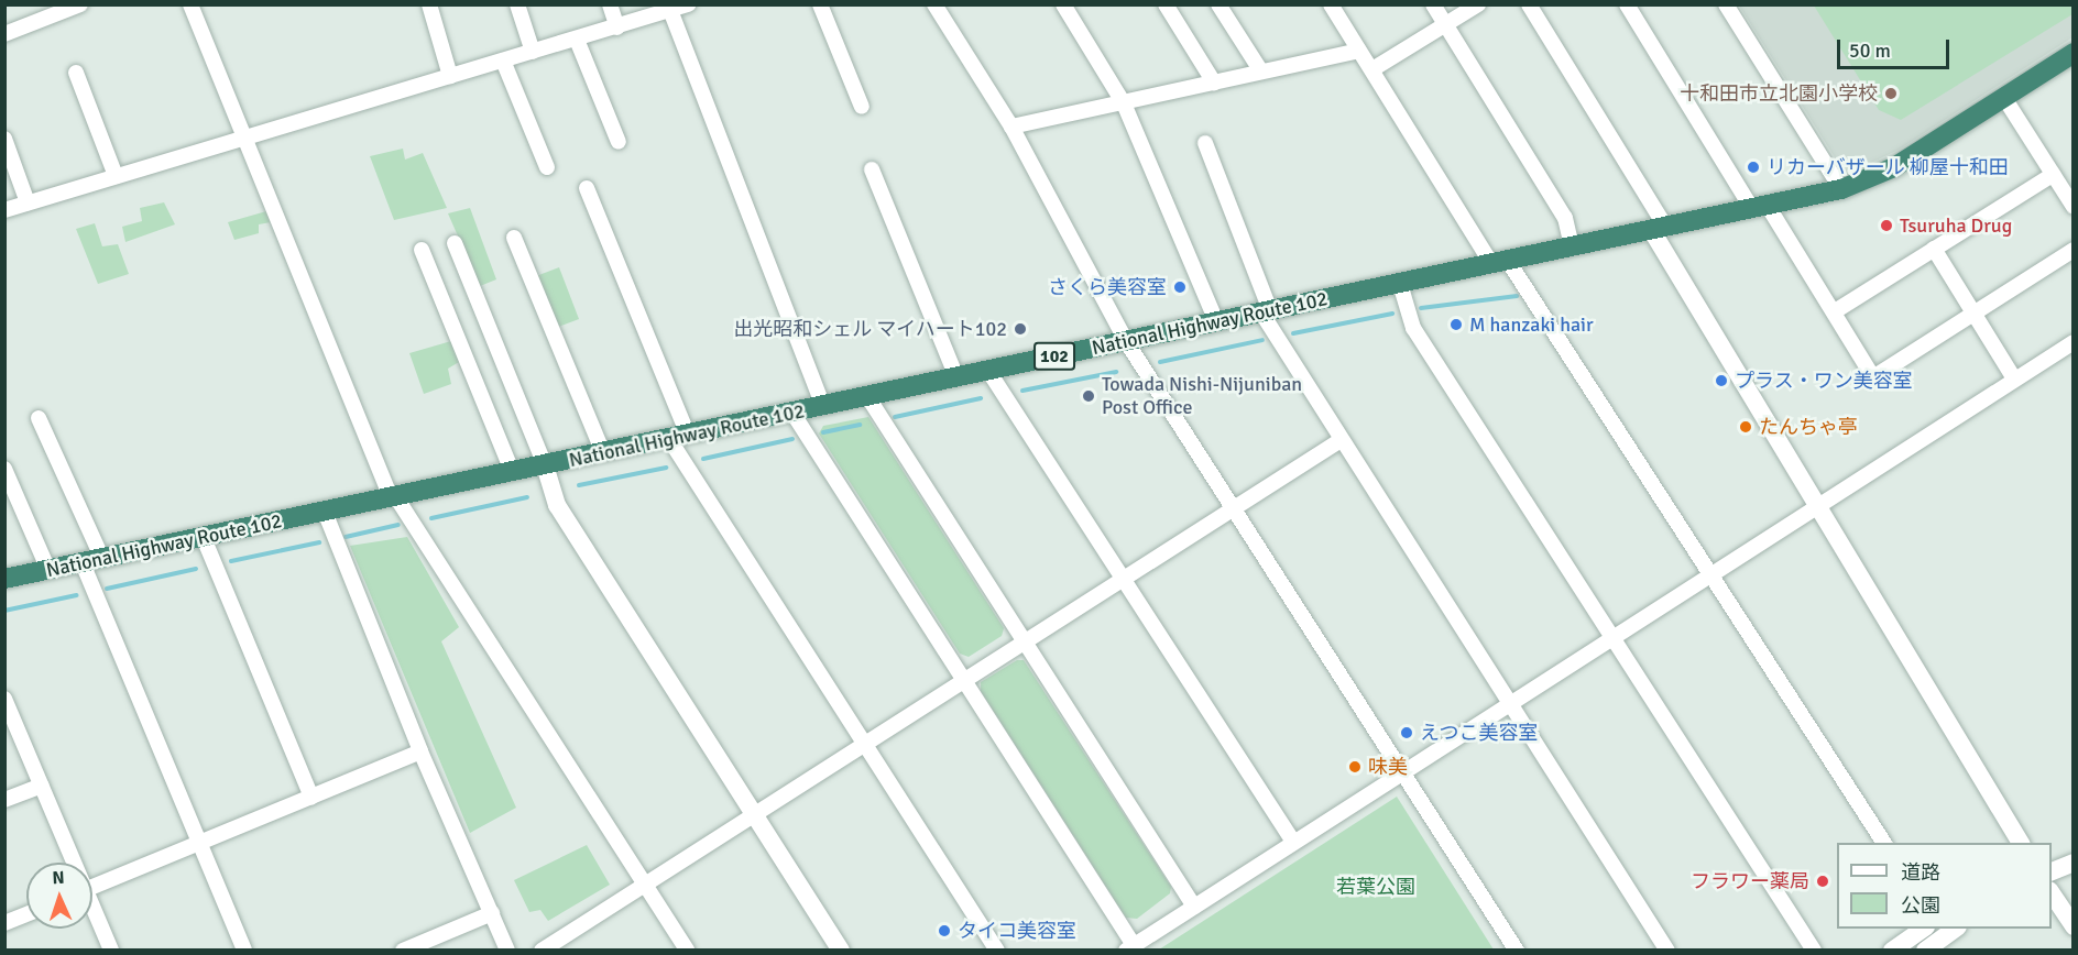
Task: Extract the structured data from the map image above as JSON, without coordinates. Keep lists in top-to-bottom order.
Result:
{
  "streets": {
    "highway": ["National Highway Route 102", "102"]
  },
  "parks": ["若葉公園"],
  "places": [
    "十和田市立北園小学校",
    "リカーバザール 柳屋十和田",
    "Tsuruha Drug",
    "さくら美容室",
    "M hanzaki hair",
    "出光昭和シェル マイハート102",
    "プラス・ワン美容室",
    "Towada Nishi-Nijuniban Post Office",
    "たんちゃ亭",
    "えつこ美容室",
    "味美",
    "フラワー薬局",
    "タイコ美容室"
  ],
  "legend": ["道路", "公園"],
  "scale_bar": "50 m",
  "north": "top"
}
